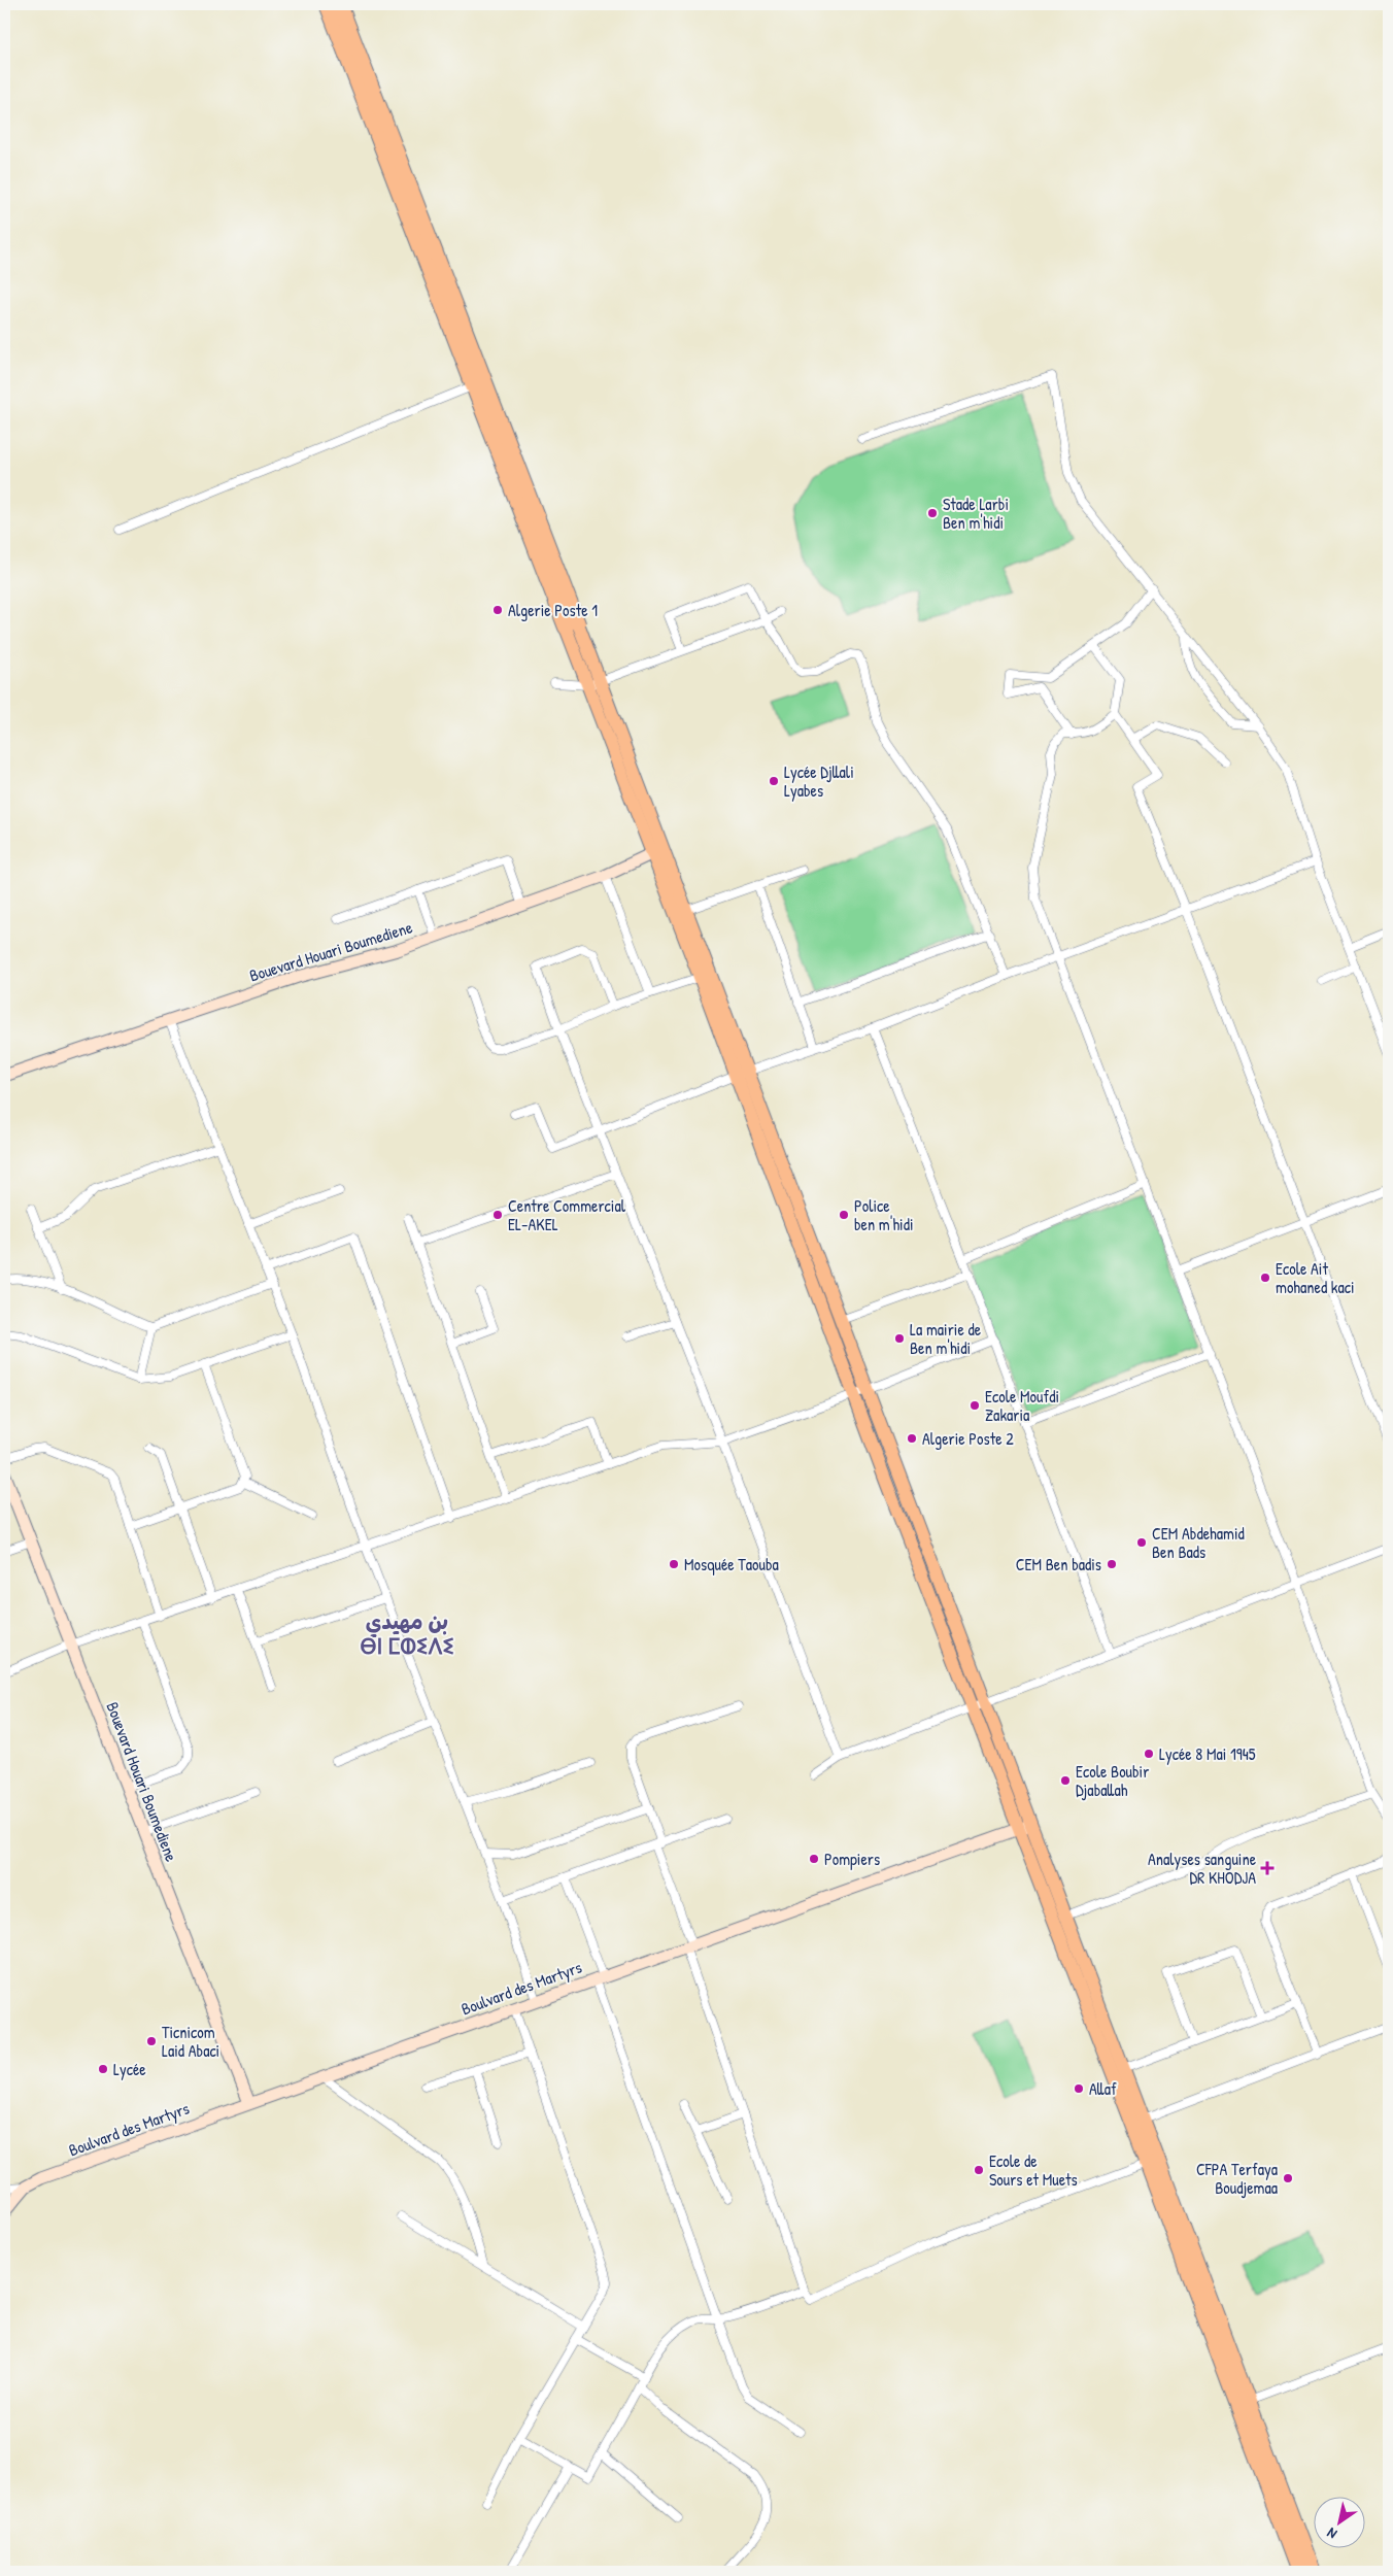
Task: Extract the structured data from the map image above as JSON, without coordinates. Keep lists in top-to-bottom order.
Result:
{
  "streets": {
    "street": ["Bouevard Houari Boumediene", "Boulvard des Martyrs"]
  },
  "crossings": [
    ["Bouevard Houari Boumediene", "Boulvard des Martyrs"]
  ],
  "districts": ["بن مهيدي ⴱⵏ ⵎⵀⵉⴷⵉ"],
  "places": {
    "other": [
      "Stade Larbi Ben m'hidi",
      "Algerie Poste 1",
      "Lycée Djllali Lyabes",
      "Centre Commercial EL-AKEL",
      "Police ben m'hidi",
      "Ecole Ait mohaned kaci",
      "La mairie de Ben m'hidi",
      "Ecole Moufdi Zakaria",
      "Algerie Poste 2",
      "CEM Abdehamid Ben Bads",
      "Mosquée Taouba",
      "CEM Ben badis",
      "Lycée 8 Mai 1945",
      "Ecole Boubir Djaballah",
      "Pompiers",
      "Ticnicom Laid Abaci",
      "Lycée",
      "Allaf",
      "Ecole de Sours et Muets",
      "CFPA Terfaya Boudjemaa"
    ],
    "health": ["Analyses sanguine DR KHODJA"]
  },
  "north": "bottom left"
}
